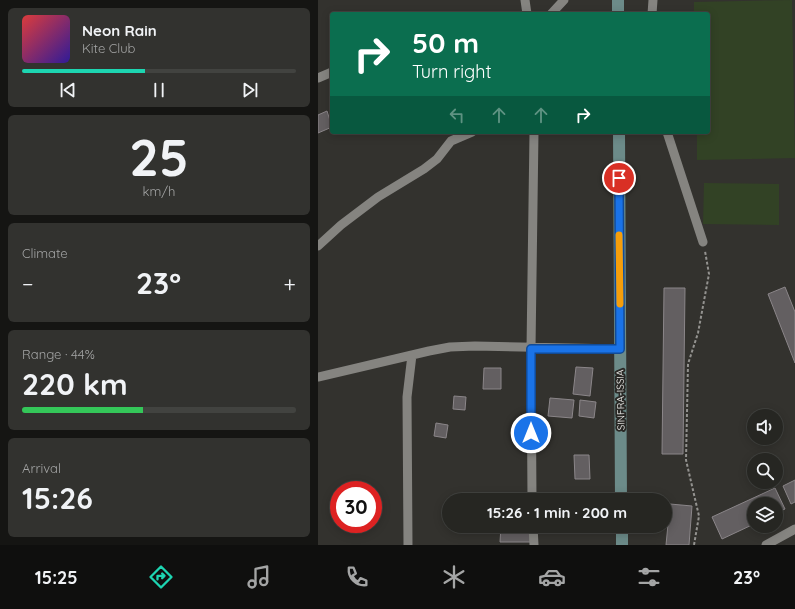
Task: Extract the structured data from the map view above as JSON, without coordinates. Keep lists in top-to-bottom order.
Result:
{
  "streets": {
    "main road": ["SINFRA-ISSIA"]
  },
  "page": {
    "turn": ["50 m", "Turn right"],
    "song": ["Neon Rain", "Kite Club"],
    "tile": [
      ["25", "km/h"],
      "Climate",
      ["Range · 44%", "220 km"],
      ["Arrival", "15:26"]
    ],
    "heat": ["−", "23°", "+"],
    "limit": "30",
    "trip": "15:26 · 1 min · 200 m",
    "tabs": ["15:25", "23°"]
  }
}
